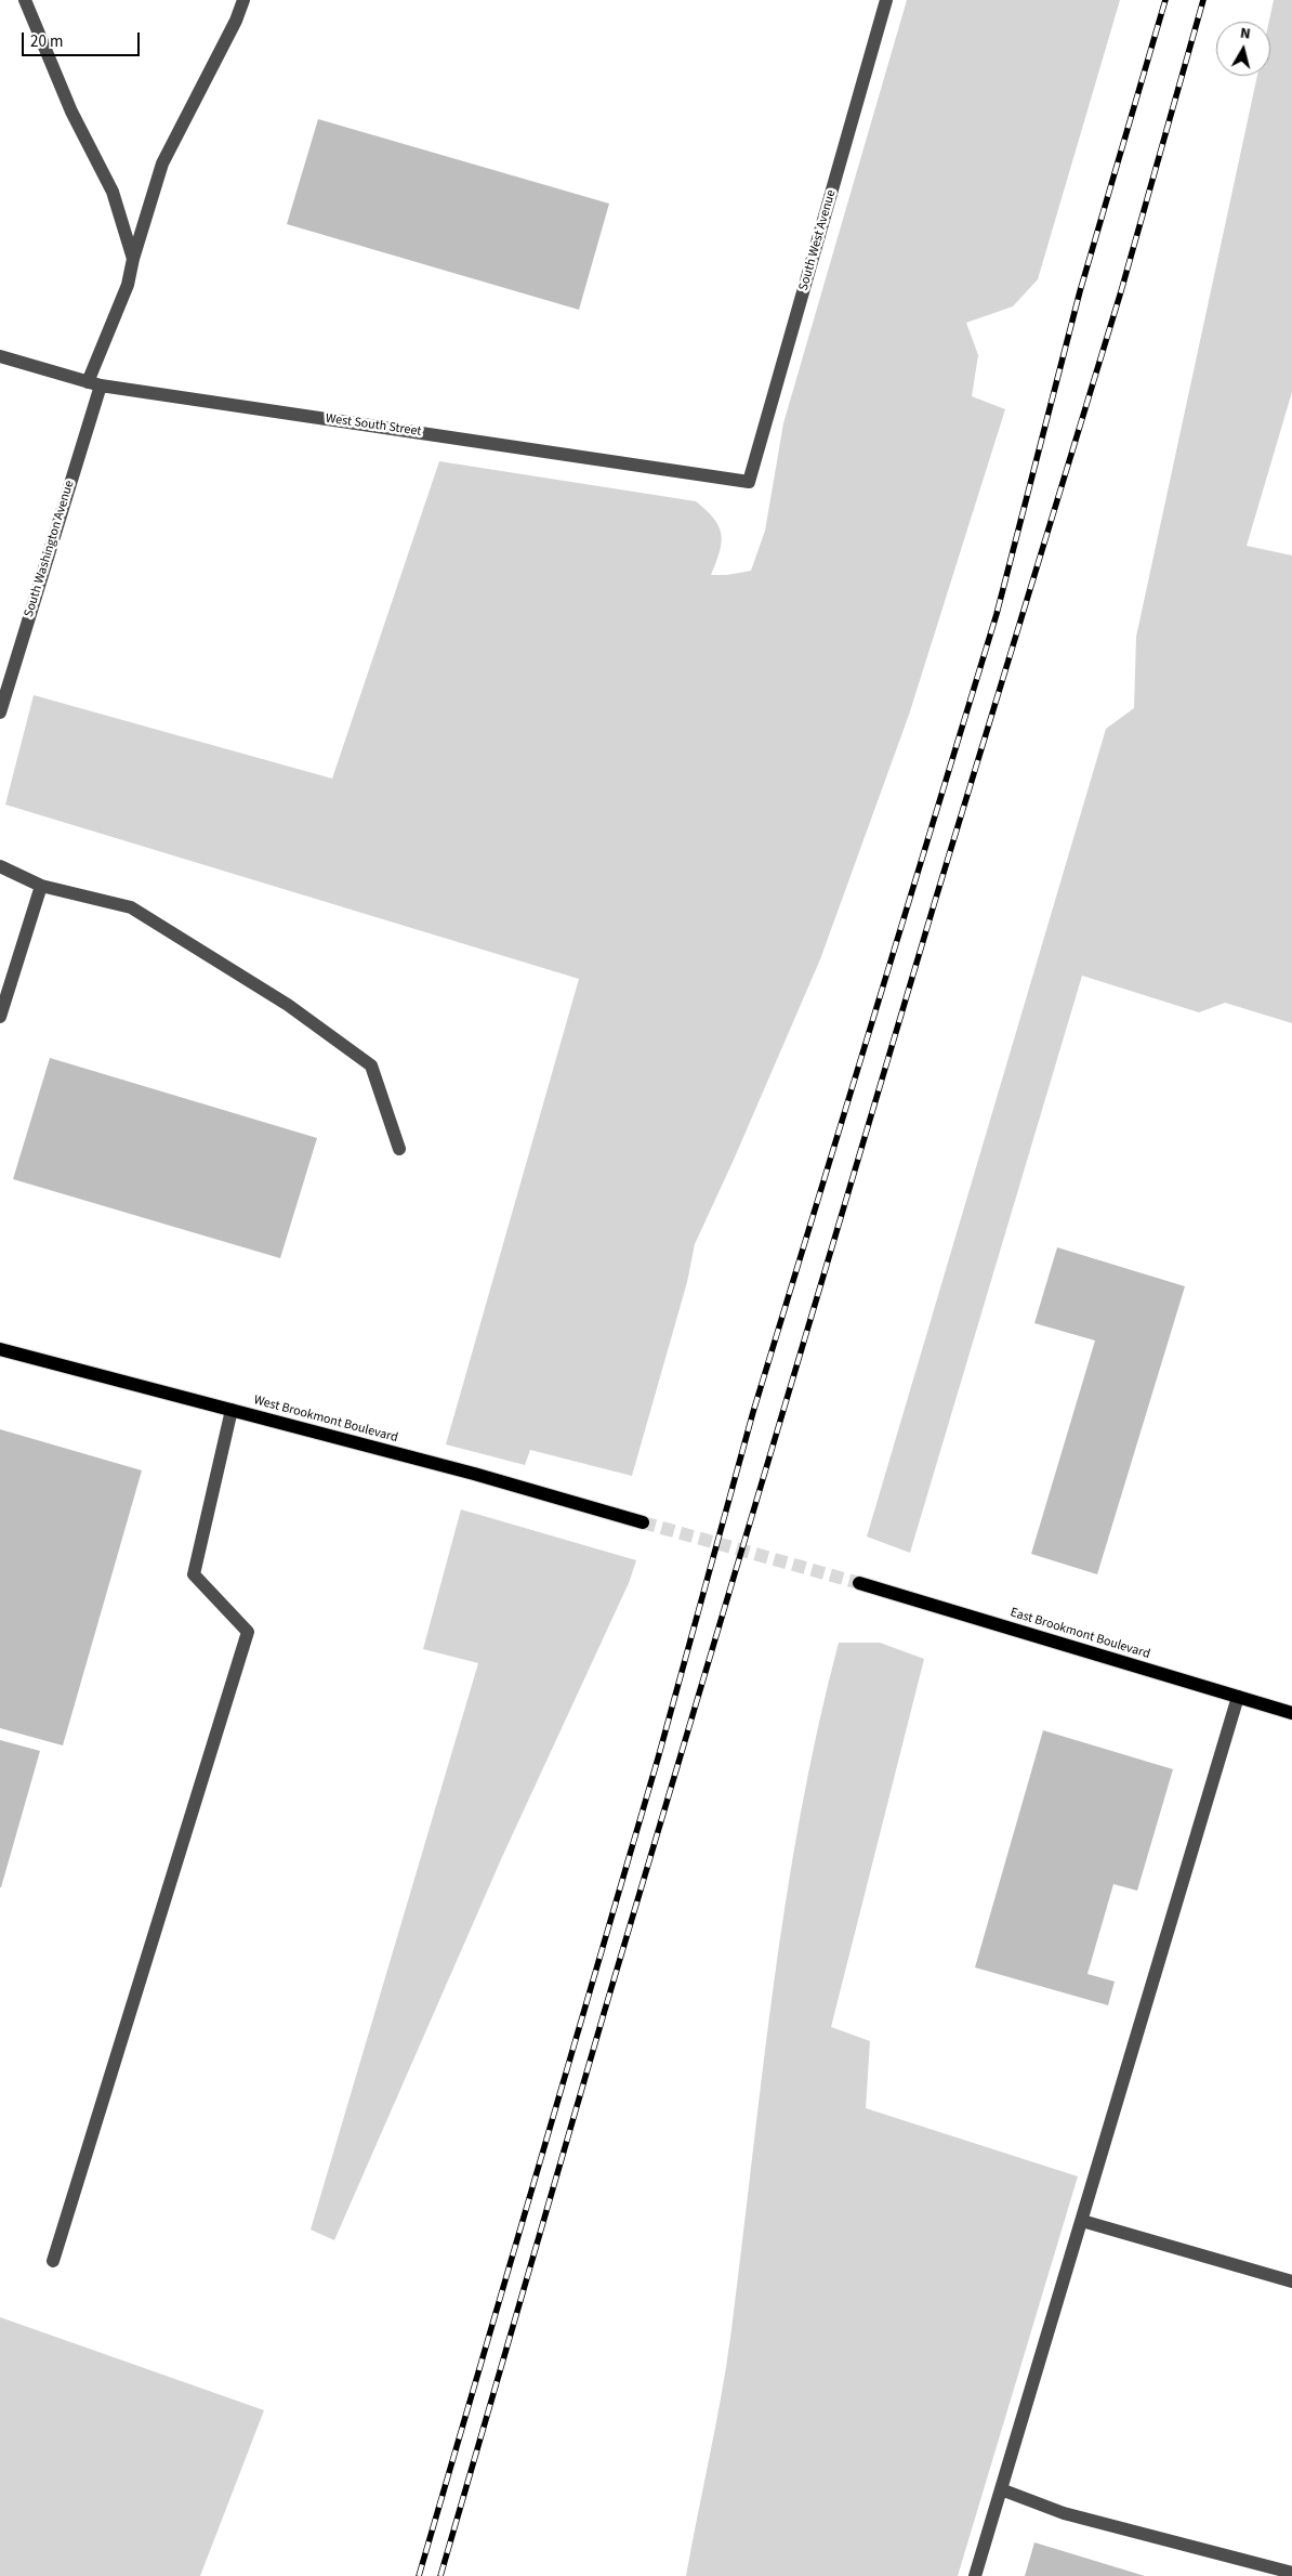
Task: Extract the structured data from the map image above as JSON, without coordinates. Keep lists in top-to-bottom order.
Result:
{
  "streets": {
    "main road": ["West Brookmont Boulevard", "East Brookmont Boulevard"],
    "street": ["South West Avenue", "West South Street", "South Washington Avenue"]
  },
  "crossings": [
    ["South West Avenue", "West South Street"],
    ["West South Street", "South Washington Avenue"]
  ],
  "scale_bar": "20 m",
  "north": "top"
}
